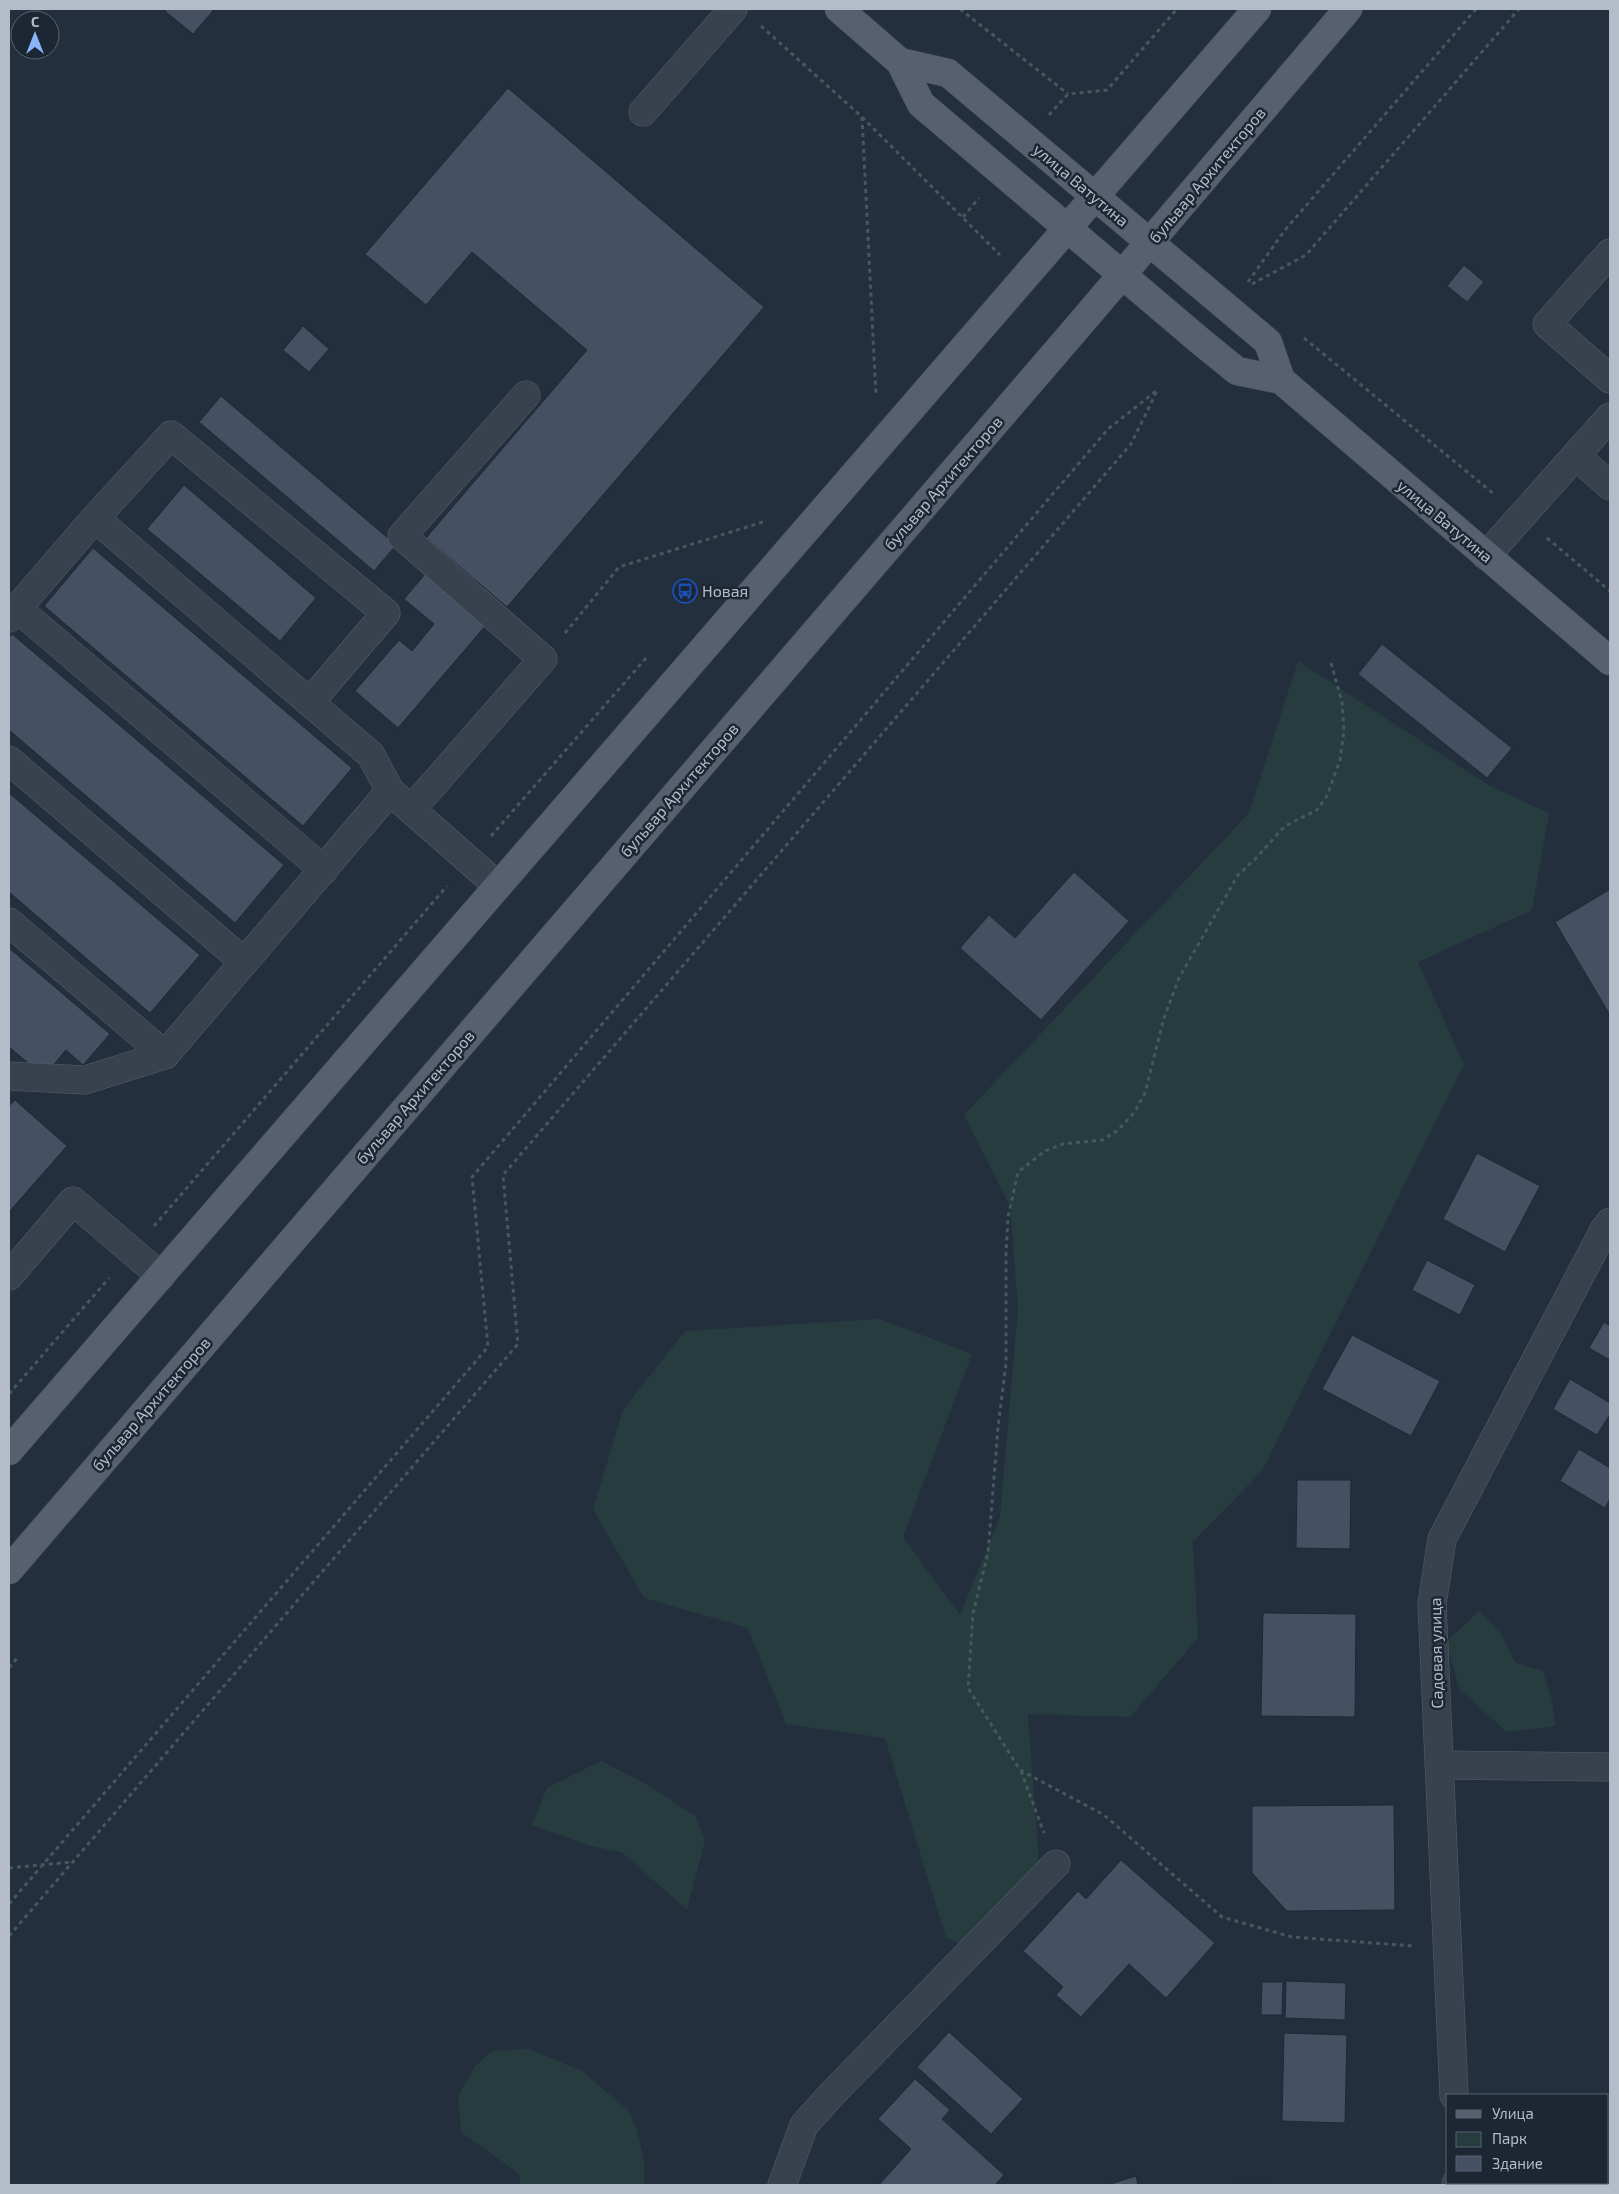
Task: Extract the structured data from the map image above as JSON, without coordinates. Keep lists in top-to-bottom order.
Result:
{
  "streets": {
    "main road": ["бульвар Архитекторов", "улица Ватутина"],
    "street": ["Садовая улица"]
  },
  "crossings": [
    ["бульвар Архитекторов", "улица Ватутина"]
  ],
  "places": {
    "bus stop": ["Новая"]
  },
  "legend": ["Улица", "Парк", "Здание"],
  "north": "top"
}
